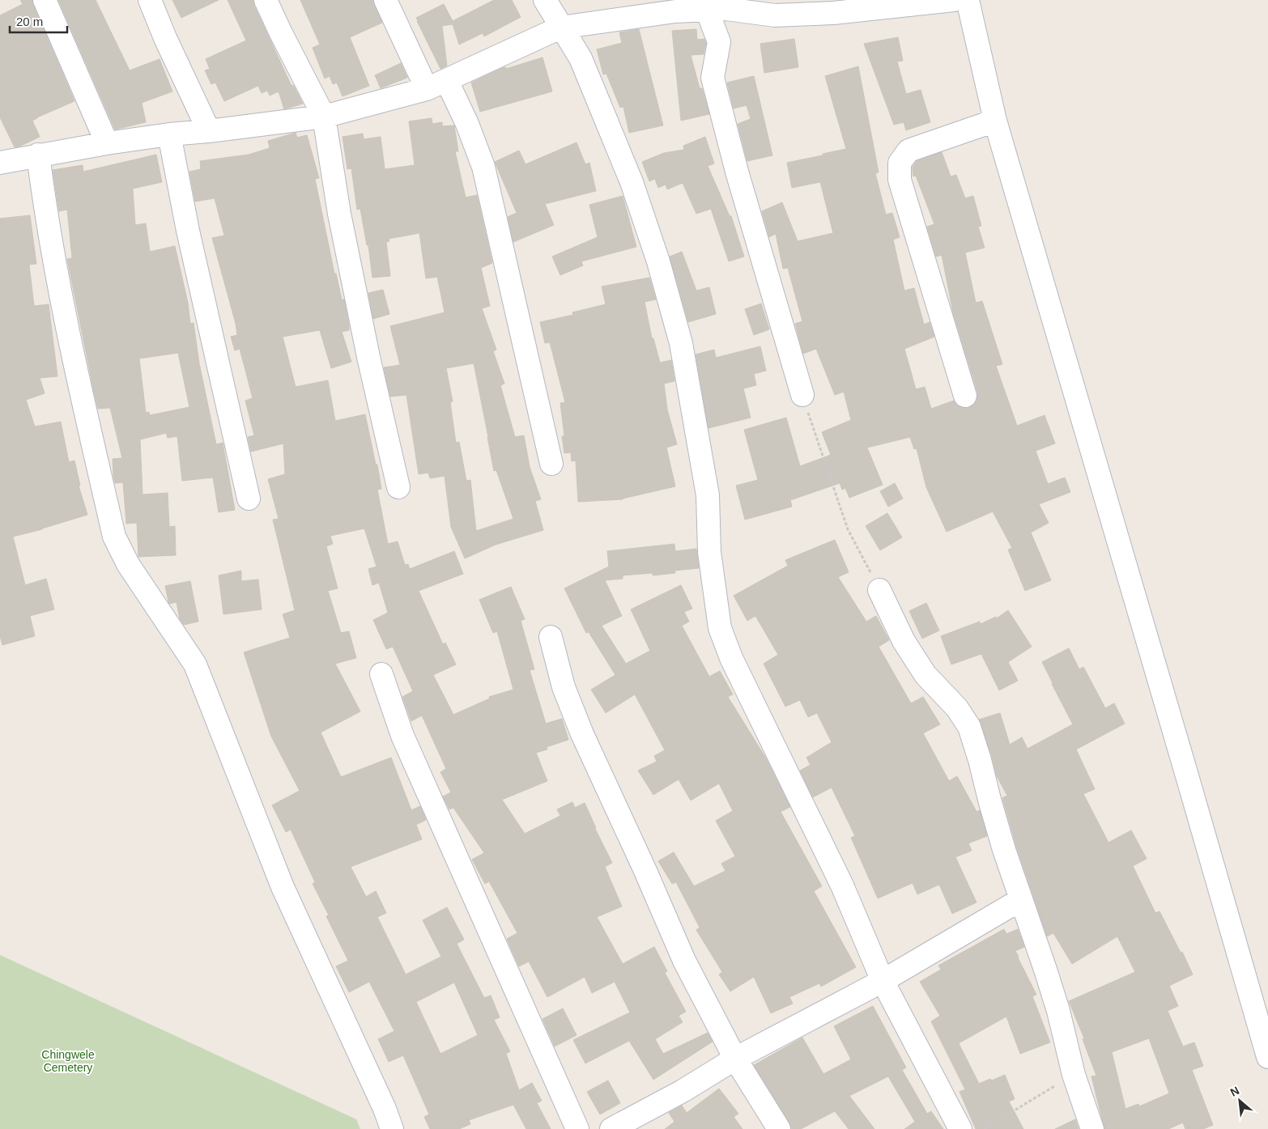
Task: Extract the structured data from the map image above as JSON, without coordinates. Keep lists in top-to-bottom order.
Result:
{
  "parks": ["Chingwele Cemetery"],
  "scale_bar": "20 m",
  "north": "top left"
}
